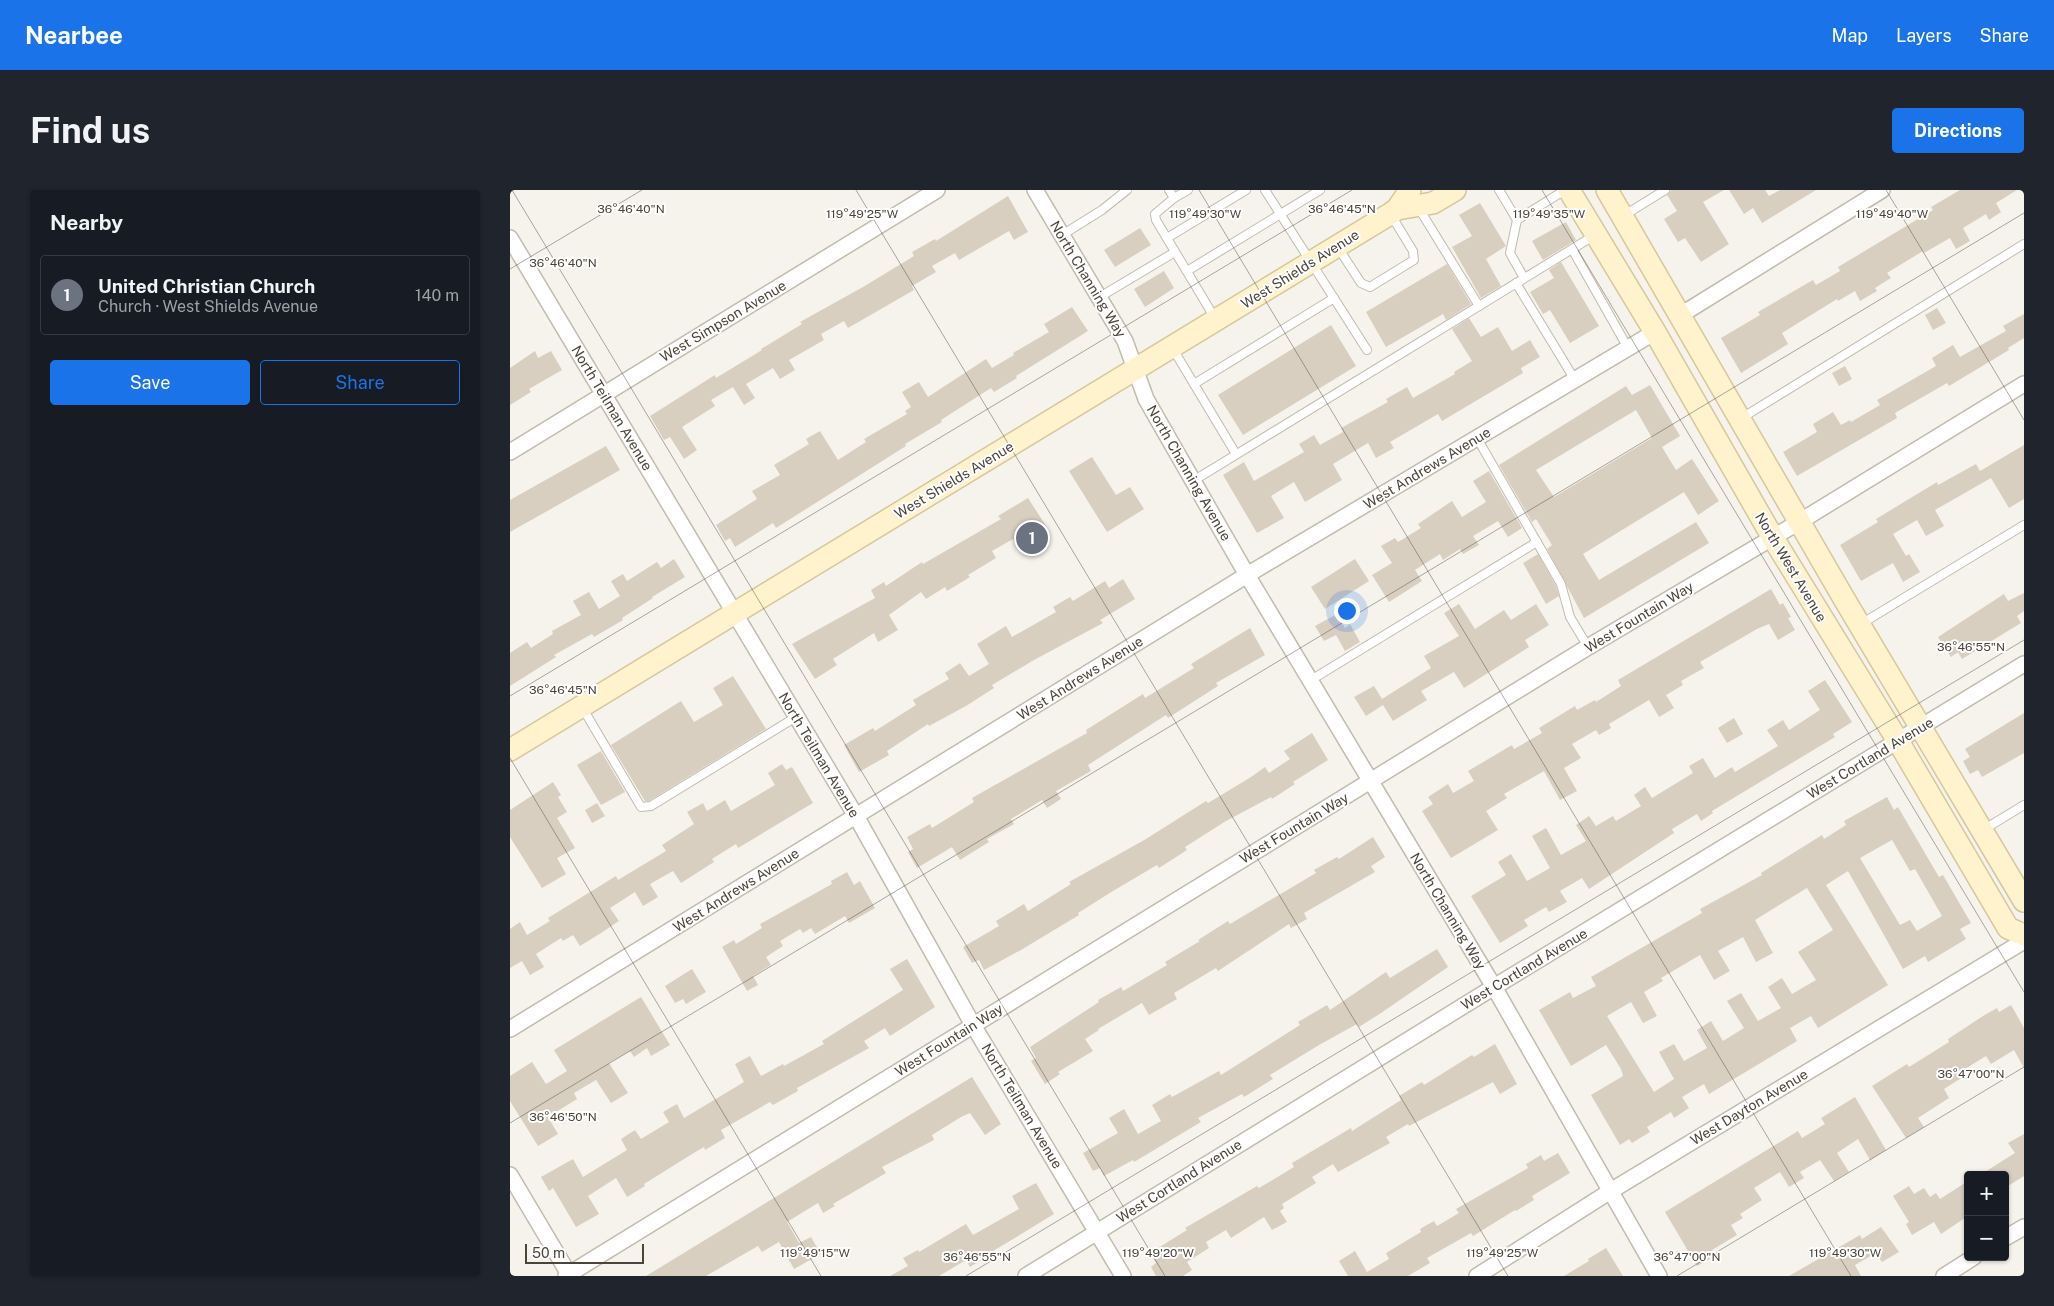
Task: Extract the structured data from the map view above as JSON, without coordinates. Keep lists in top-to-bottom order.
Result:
{
  "streets": {
    "main road": ["West Shields Avenue", "North West Avenue"],
    "street": [
      "North Channing Way",
      "West Simpson Avenue",
      "North Teilman Avenue",
      "West Andrews Avenue",
      "North Channing Avenue",
      "West Fountain Way",
      "West Cortland Avenue",
      "West Dayton Avenue"
    ]
  },
  "crossings": [
    ["West Shields Avenue", "North Channing Way"],
    ["West Shields Avenue", "North Teilman Avenue"],
    ["West Shields Avenue", "North Channing Avenue"],
    ["North Channing Way", "West Andrews Avenue"],
    ["North Channing Way", "North Channing Avenue"],
    ["North Channing Way", "West Fountain Way"],
    ["North Channing Way", "West Cortland Avenue"],
    ["North Channing Way", "West Dayton Avenue"],
    ["West Simpson Avenue", "North Teilman Avenue"],
    ["North Teilman Avenue", "West Andrews Avenue"],
    ["North Teilman Avenue", "West Fountain Way"],
    ["North Teilman Avenue", "West Cortland Avenue"],
    ["West Andrews Avenue", "North Channing Avenue"],
    ["West Andrews Avenue", "North West Avenue"],
    ["North West Avenue", "West Fountain Way"],
    ["North West Avenue", "West Cortland Avenue"]
  ],
  "scale_bar": "50 m",
  "page": {
    "header": "Nearbee",
    "nav": ["Map", "Layers", "Share"],
    "buttons": [
      "Directions",
      ["Save", "Share"]
    ],
    "title": "Find us",
    "heading": "Nearby",
    "list": [
      {
        "mark": "1",
        "name": "United Christian Church",
        "note": "Church · West Shields Avenue",
        "value": "140 m"
      }
    ],
    "pins": "1",
    "map_buttons": ["+", "−"],
    "scale": "50 m"
  },
  "coordinates": [
    "36°46'40\"N",
    "36°46'45\"N",
    "119°49'25\"W",
    "119°49'30\"W",
    "119°49'35\"W",
    "119°49'40\"W",
    "36°46'55\"N",
    "36°47'00\"N",
    "36°46'50\"N",
    "119°49'15\"W",
    "119°49'20\"W"
  ]
}
